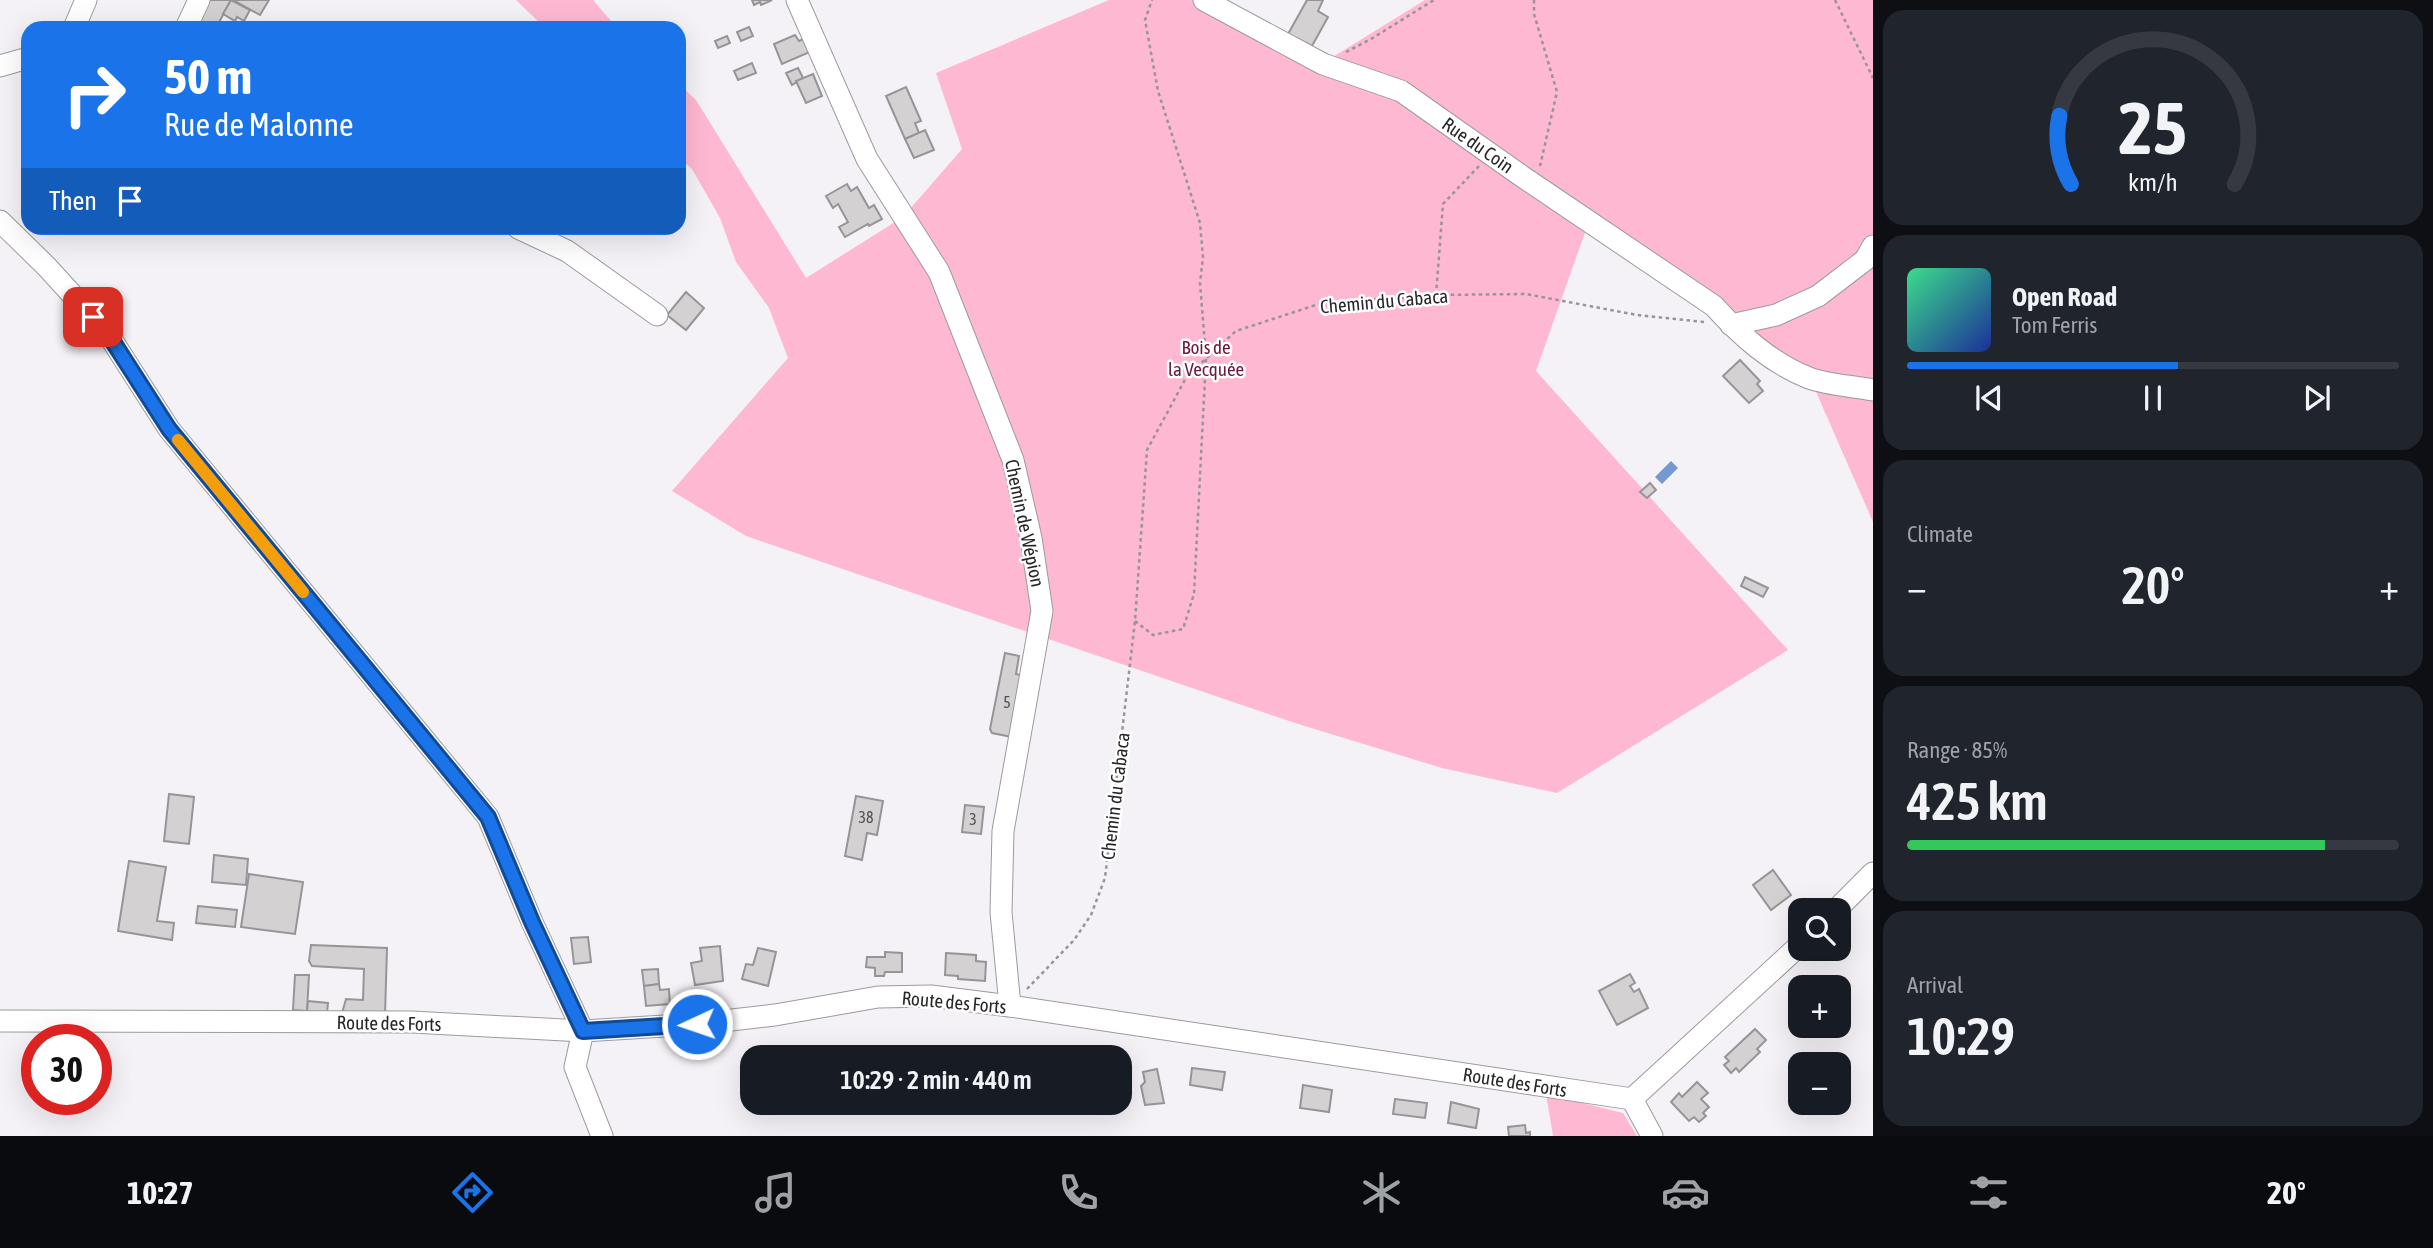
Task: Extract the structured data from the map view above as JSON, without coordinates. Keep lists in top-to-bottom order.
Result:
{
  "streets": {
    "street": ["Rue du Coin", "Chemin de Wépion", "Route des Forts"],
    "path": ["Chemin du Cabaca"]
  },
  "crossings": [
    ["Rue du Coin", "Chemin du Cabaca"],
    ["Chemin du Cabaca", "Chemin de Wépion"],
    ["Chemin du Cabaca", "Route des Forts"],
    ["Chemin de Wépion", "Route des Forts"]
  ],
  "parks": ["Bois de la Vecquée"],
  "house_numbers": ["5", "38", "3"],
  "page": {
    "turn": ["50 m", "Rue de Malonne"],
    "then": "Then",
    "song": ["Open Road", "Tom Ferris"],
    "tile": [
      "Climate",
      ["Range · 85%", "425 km"],
      ["Arrival", "10:29"]
    ],
    "heat": ["−", "20°", "+"],
    "map_buttons": ["+", "−"],
    "limit": "30",
    "trip": "10:29 · 2 min · 440 m",
    "tabs": ["10:27", "20°"],
    "gauge": ["25", "km/h"]
  }
}
